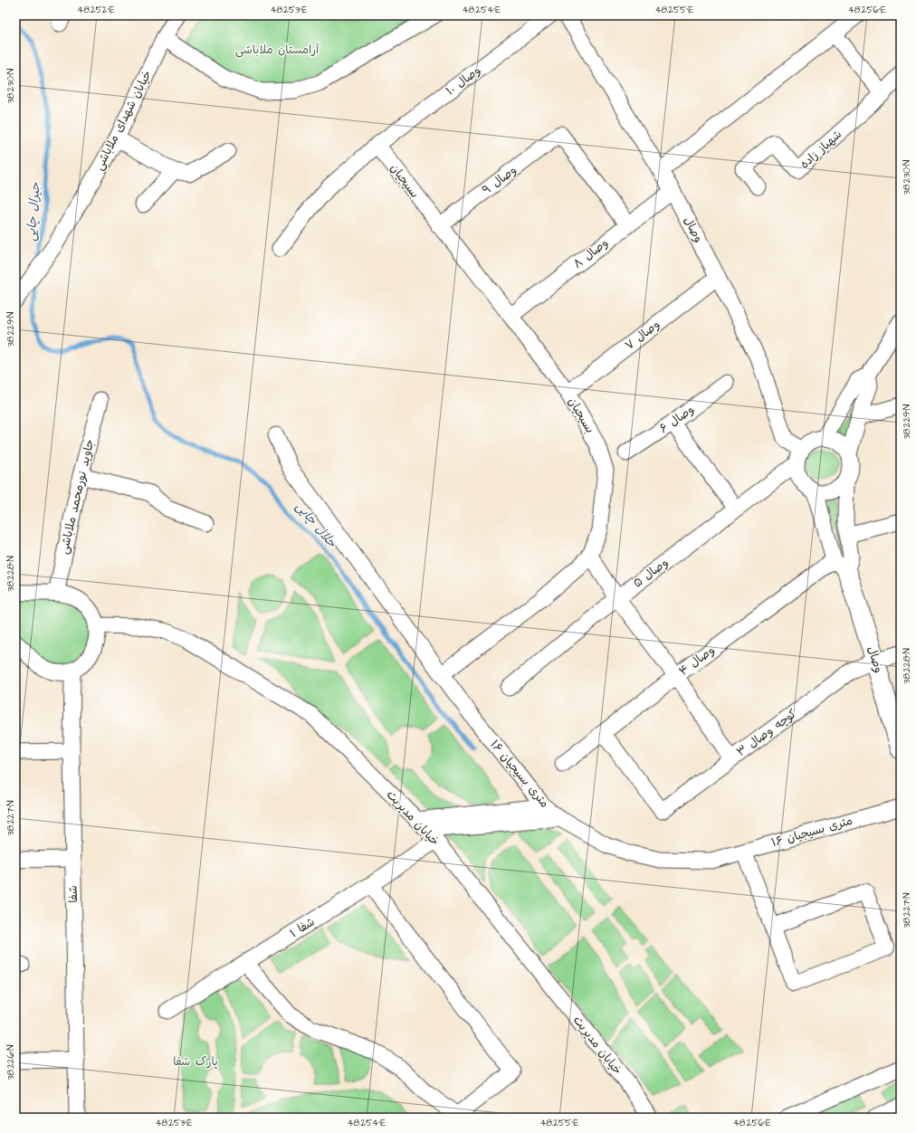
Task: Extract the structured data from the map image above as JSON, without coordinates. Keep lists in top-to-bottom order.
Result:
{
  "streets": {
    "main road": ["وصال"],
    "street": [
      "وصال ۱۰",
      "خیابان شهدای ملاباشی",
      "شهباز زاده",
      "وصال ۹",
      "بسیجیان",
      "وصال ۸",
      "وصال ۷",
      "وصال ۶",
      "جاوید نورمحمد ملاباشی",
      "وصال ۵",
      "وصال ۴",
      "کوچه وصال ۳",
      "۱۶ متری بسیجیان",
      "خیابان مدیریت",
      "شفا",
      "شفا ۱"
    ]
  },
  "crossings": [
    ["وصال ۱۰", "بسیجیان"],
    ["وصال ۹", "بسیجیان"],
    ["وصال ۹", "وصال ۸"],
    ["بسیجیان", "وصال ۸"],
    ["بسیجیان", "وصال ۷"],
    ["بسیجیان", "۱۶ متری بسیجیان"],
    ["وصال", "وصال ۸"],
    ["وصال", "وصال ۷"],
    ["وصال", "وصال ۵"],
    ["وصال", "وصال ۴"],
    ["وصال", "کوچه وصال ۳"],
    ["وصال ۴", "کوچه وصال ۳"],
    ["خیابان مدیریت", "شفا ۱"]
  ],
  "water": ["جیرال چایی", "جلال چایی"],
  "parks": ["آرامستان ملاباشی", "پارک شفا"],
  "coordinates": [
    "48.252°E",
    "48.253°E",
    "48.254°E",
    "48.255°E",
    "48.256°E",
    "38.230°N",
    "38.229°N",
    "38.228°N",
    "38.227°N",
    "38.226°N"
  ]
}
